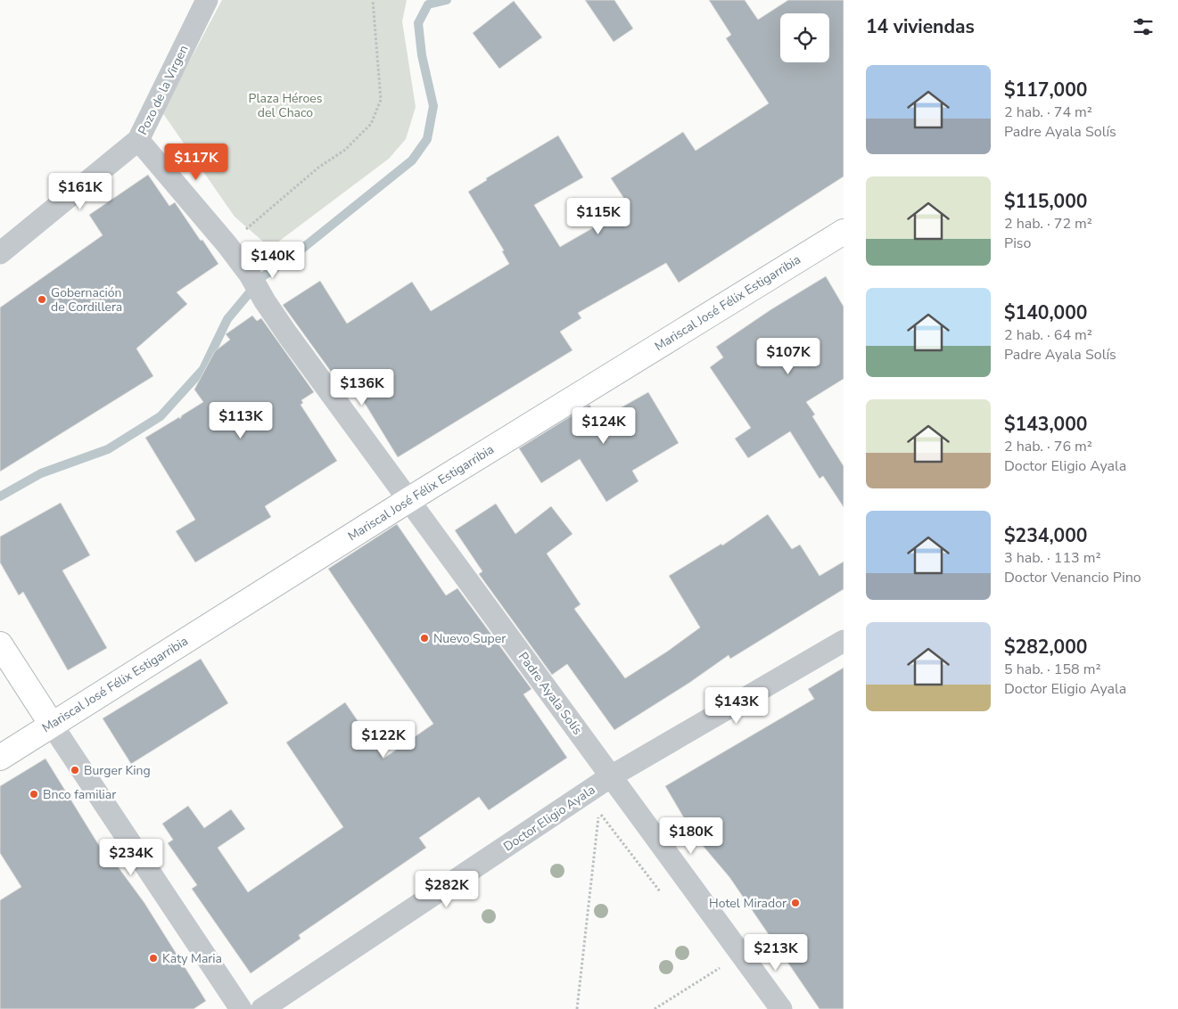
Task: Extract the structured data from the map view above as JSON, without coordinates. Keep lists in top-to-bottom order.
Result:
{
  "streets": {
    "main road": ["Mariscal José Félix Estigarribia"],
    "street": ["Pozo de la Virgen", "Padre Ayala Solís", "Doctor Eligio Ayala"]
  },
  "crossings": [
    ["Mariscal José Félix Estigarribia", "Padre Ayala Solís"],
    ["Padre Ayala Solís", "Doctor Eligio Ayala"]
  ],
  "parks": ["Plaza Héroes del Chaco"],
  "places": [
    "Gobernación de Cordillera",
    "Nuevo Super",
    "Burger King",
    "Bnco familiar",
    "Hotel Mirador",
    "Katy Maria"
  ],
  "page": {
    "heading": "14 viviendas",
    "list": [
      {
        "name": "$117,000",
        "note": "2 hab. · 74 m² · Padre Ayala Solís"
      },
      {
        "name": "$115,000",
        "note": "2 hab. · 72 m² · Piso"
      },
      {
        "name": "$140,000",
        "note": "2 hab. · 64 m² · Padre Ayala Solís"
      },
      {
        "name": "$143,000",
        "note": "2 hab. · 76 m² · Doctor Eligio Ayala"
      },
      {
        "name": "$234,000",
        "note": "3 hab. · 113 m² · Doctor Venancio Pino"
      },
      {
        "name": "$282,000",
        "note": "5 hab. · 158 m² · Doctor Eligio Ayala"
      }
    ],
    "price": [
      "$117K",
      "$161K",
      "$115K",
      "$140K",
      "$107K",
      "$136K",
      "$113K",
      "$124K",
      "$143K",
      "$122K",
      "$180K",
      "$234K",
      "$282K",
      "$213K"
    ]
  }
}
